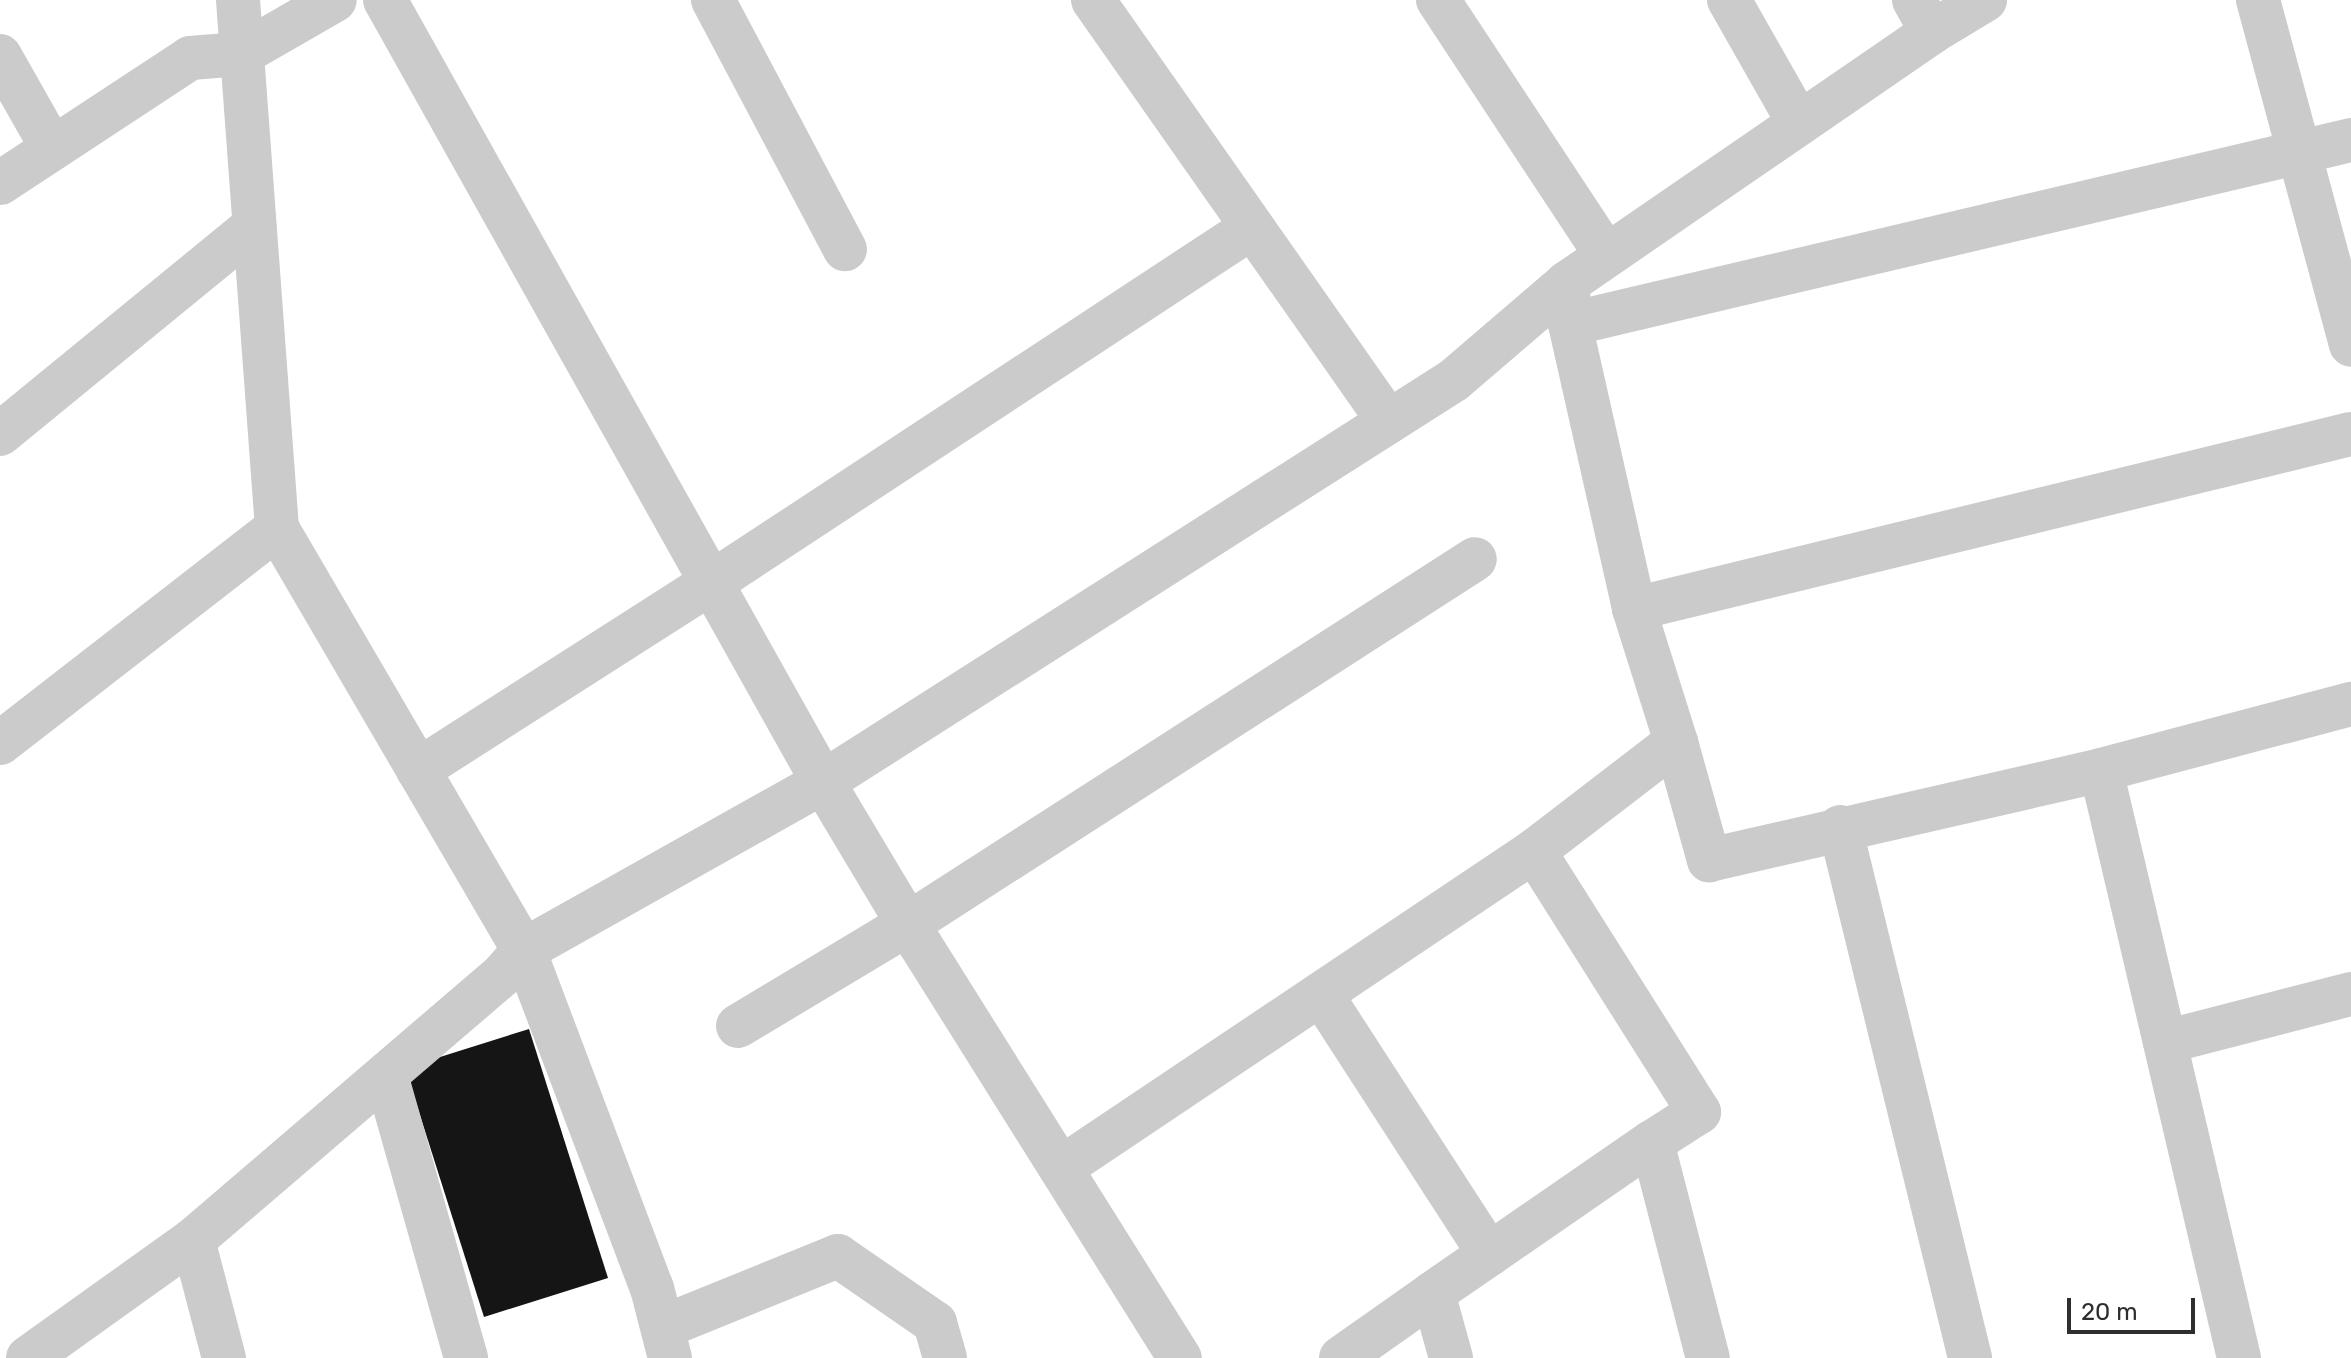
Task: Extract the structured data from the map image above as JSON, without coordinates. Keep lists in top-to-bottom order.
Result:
{
  "scale_bar": "20 m"
}
